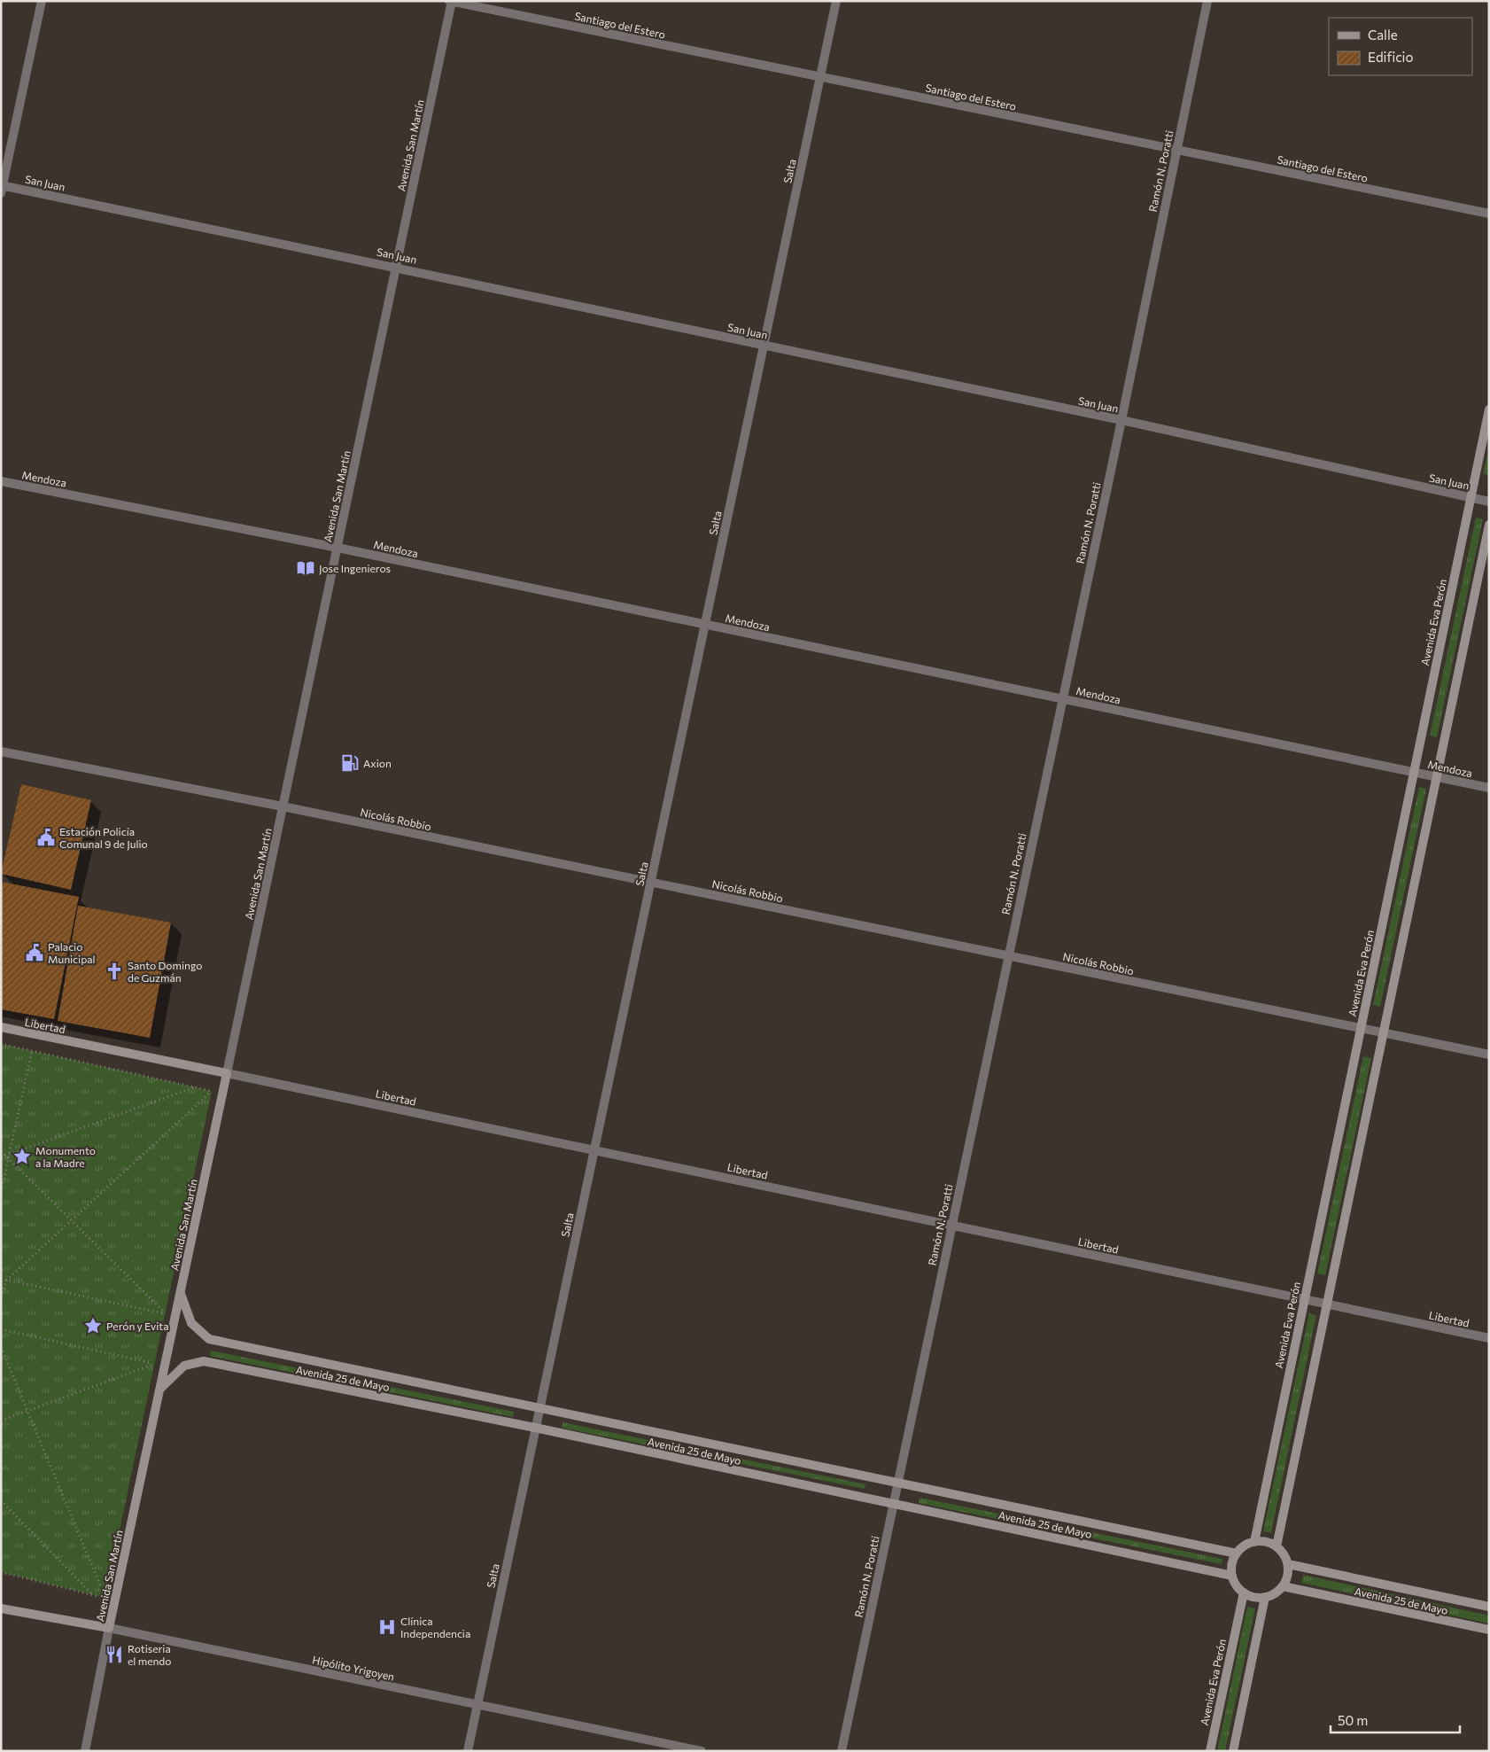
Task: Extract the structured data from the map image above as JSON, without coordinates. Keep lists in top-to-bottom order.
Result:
{
  "streets": {
    "main road": [
      "Avenida San Martín",
      "Avenida Eva Perón",
      "Libertad",
      "Avenida 25 de Mayo",
      "Hipólito Yrigoyen"
    ],
    "street": [
      "Santiago del Estero",
      "Salta",
      "Ramón N. Poratti",
      "San Juan",
      "Mendoza",
      "Nicolás Robbio"
    ]
  },
  "crossings": [
    ["Santiago del Estero", "Avenida San Martín"],
    ["Santiago del Estero", "Salta"],
    ["Santiago del Estero", "Ramón N. Poratti"],
    ["Avenida San Martín", "San Juan"],
    ["Avenida San Martín", "Mendoza"],
    ["Avenida San Martín", "Nicolás Robbio"],
    ["Avenida San Martín", "Libertad"],
    ["Avenida San Martín", "Avenida 25 de Mayo"],
    ["Avenida San Martín", "Hipólito Yrigoyen"],
    ["Salta", "San Juan"],
    ["Salta", "Mendoza"],
    ["Salta", "Nicolás Robbio"],
    ["Salta", "Libertad"],
    ["Salta", "Avenida 25 de Mayo"],
    ["Salta", "Hipólito Yrigoyen"],
    ["Ramón N. Poratti", "San Juan"],
    ["Ramón N. Poratti", "Mendoza"],
    ["Ramón N. Poratti", "Nicolás Robbio"],
    ["Ramón N. Poratti", "Libertad"],
    ["Ramón N. Poratti", "Avenida 25 de Mayo"],
    ["San Juan", "Avenida Eva Perón"],
    ["Mendoza", "Avenida Eva Perón"],
    ["Avenida Eva Perón", "Nicolás Robbio"],
    ["Avenida Eva Perón", "Libertad"],
    ["Avenida Eva Perón", "Avenida 25 de Mayo"]
  ],
  "places": {
    "library": ["Jose Ingenieros"],
    "fuel station": ["Axion"],
    "public building": ["Estación Policía Comunal 9 de Julio", "Palacio Municipal"],
    "church": ["Santo Domingo de Guzmán"],
    "place": ["Monumento a la Madre", "Perón y Evita"],
    "hospital": ["Clínica Independencia"],
    "restaurant": ["Rotiseria el mendo"]
  },
  "legend": ["Calle", "Edificio"],
  "scale_bar": "50 m"
}
